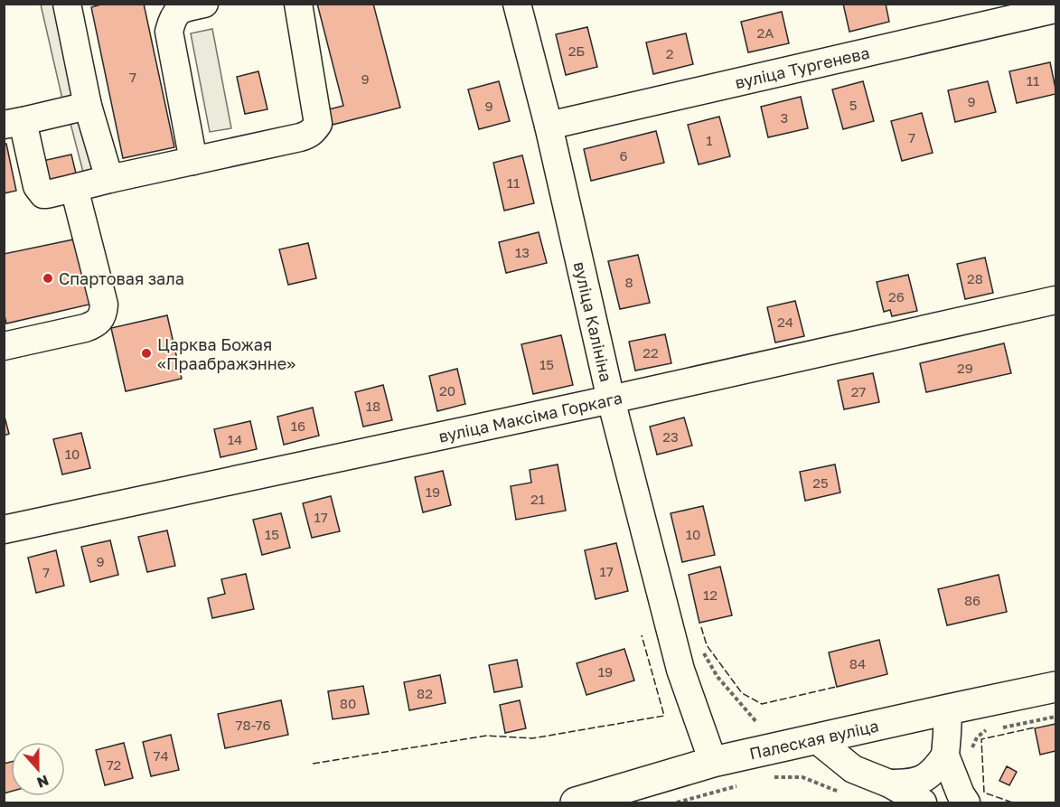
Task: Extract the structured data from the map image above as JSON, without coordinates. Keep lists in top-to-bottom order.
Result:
{
  "streets": {
    "main road": ["Палеская вуліца"],
    "street": ["вуліца Тургенева", "вуліца Калініна", "вуліца Максіма Горкага"]
  },
  "crossings": [
    ["вуліца Тургенева", "вуліца Калініна"],
    ["вуліца Калініна", "вуліца Максіма Горкага"],
    ["вуліца Калініна", "Палеская вуліца"]
  ],
  "places": ["Спартовая зала", "Царква Божая «Праабражэнне»"],
  "house_numbers": [
    "2А",
    "2Б",
    "2",
    "7",
    "9",
    "11",
    "9",
    "5",
    "9",
    "3",
    "7",
    "1",
    "6",
    "11",
    "13",
    "28",
    "8",
    "26",
    "24",
    "22",
    "15",
    "29",
    "20",
    "27",
    "18",
    "16",
    "23",
    "14",
    "10",
    "25",
    "19",
    "21",
    "17",
    "15",
    "10",
    "9",
    "17",
    "7",
    "12",
    "86",
    "84",
    "19",
    "82",
    "80",
    "78-76",
    "74",
    "72"
  ],
  "north": "bottom"
}
